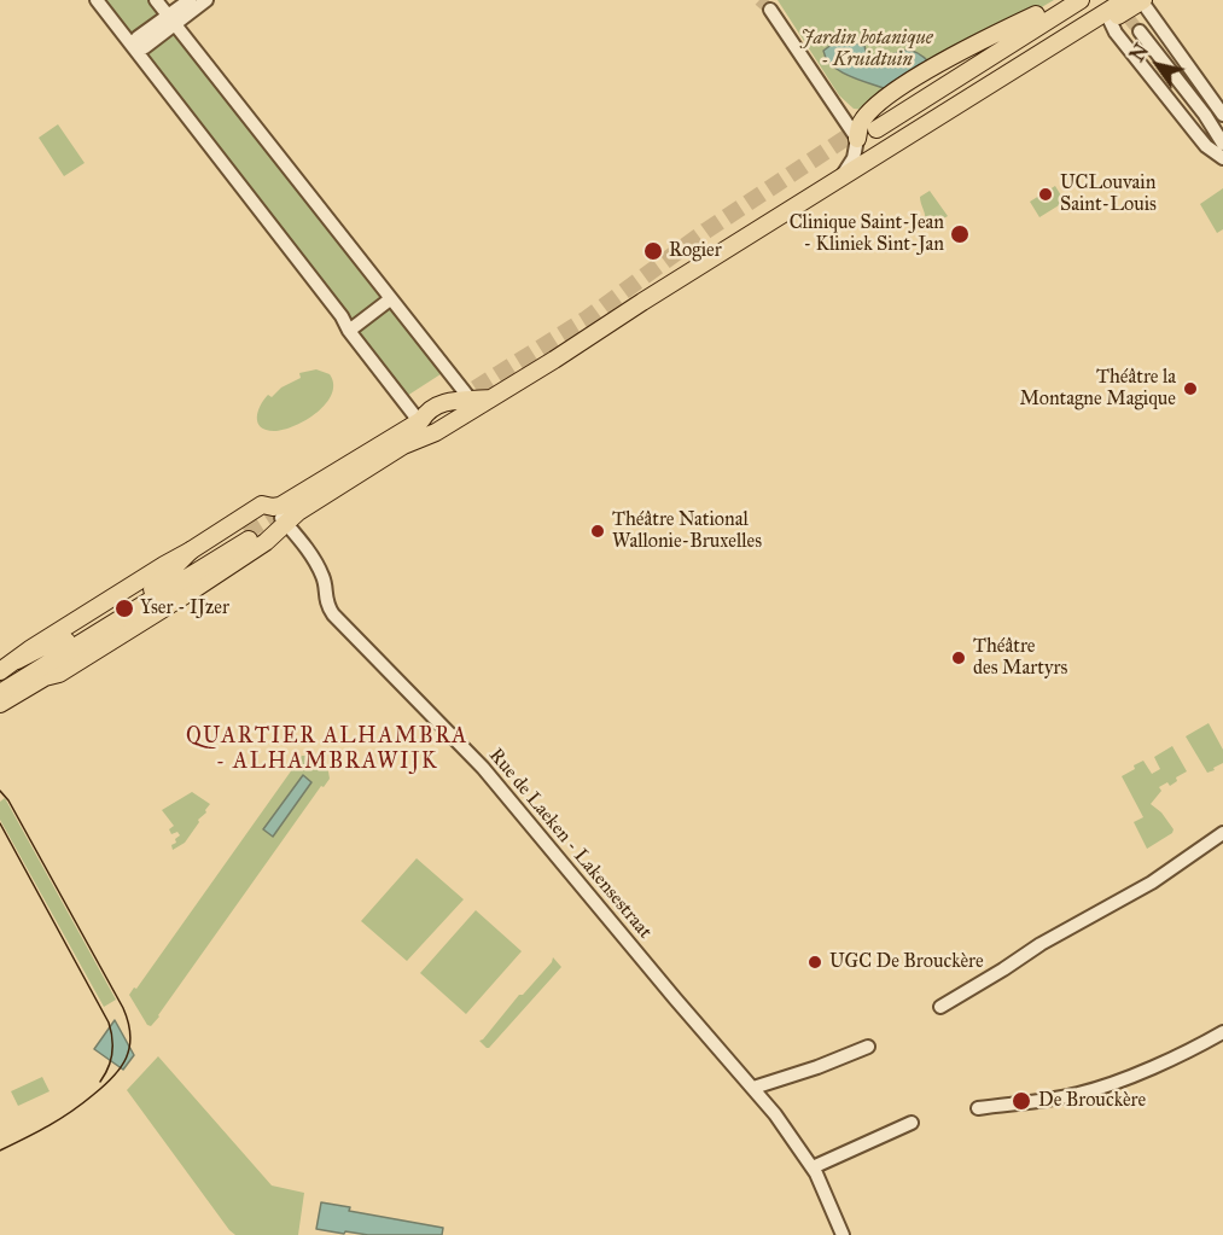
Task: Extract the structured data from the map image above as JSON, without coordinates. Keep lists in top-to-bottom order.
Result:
{
  "streets": {
    "street": ["Rue de Laeken - Lakensestraat"]
  },
  "districts": ["QUARTIER ALHAMBRA - ALHAMBRAWIJK"],
  "parks": ["Jardin botanique - Kruidtuin"],
  "places": [
    "UCLouvain Saint-Louis",
    "Clinique Saint-Jean - Kliniek Sint-Jan",
    "Rogier",
    "Théâtre la Montagne Magique",
    "Théâtre National Wallonie-Bruxelles",
    "Yser - IJzer",
    "Théâtre des Martyrs",
    "UGC De Brouckère",
    "De Brouckère"
  ],
  "north": "top left"
}
